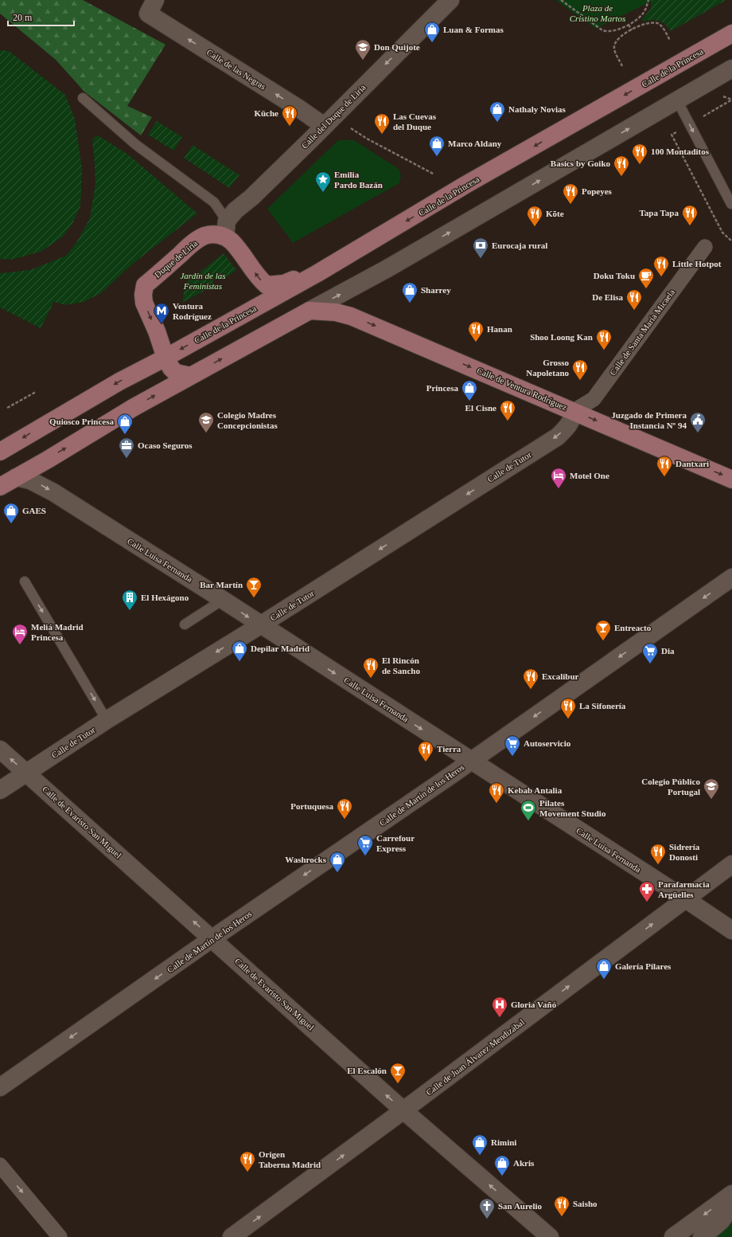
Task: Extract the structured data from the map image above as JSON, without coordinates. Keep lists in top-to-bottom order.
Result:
{
  "streets": {
    "main road": ["Calle de la Princesa", "Duque de Liria", "Calle de Ventura Rodríguez"],
    "street": [
      "Calle de las Negras",
      "Calle del Duque de Liria",
      "Calle de Santa María Micaela",
      "Calle de Tutor",
      "Calle Luisa Fernanda",
      "Calle de Martín de los Heros",
      "Calle de Evaristo San Miguel",
      "Calle de Juan Álvarez Mendizábal"
    ]
  },
  "crossings": [
    ["Calle de la Princesa", "Duque de Liria"],
    ["Calle de las Negras", "Calle del Duque de Liria"],
    ["Calle del Duque de Liria", "Duque de Liria"],
    ["Calle de Santa María Micaela", "Calle de Ventura Rodríguez"],
    ["Calle de Santa María Micaela", "Calle de Tutor"],
    ["Calle de Ventura Rodríguez", "Calle de Tutor"],
    ["Calle de Tutor", "Calle Luisa Fernanda"],
    ["Calle de Tutor", "Calle de Evaristo San Miguel"],
    ["Calle Luisa Fernanda", "Calle de Martín de los Heros"],
    ["Calle Luisa Fernanda", "Calle de Juan Álvarez Mendizábal"],
    ["Calle de Martín de los Heros", "Calle de Evaristo San Miguel"],
    ["Calle de Evaristo San Miguel", "Calle de Juan Álvarez Mendizábal"]
  ],
  "one_way": [
    "Calle de las Negras",
    "Calle del Duque de Liria",
    "Duque de Liria",
    "Calle de Ventura Rodríguez",
    "Calle de Tutor",
    "Calle Luisa Fernanda",
    "Calle de Martín de los Heros",
    "Calle de Evaristo San Miguel",
    "Calle de Juan Álvarez Mendizábal"
  ],
  "parks": ["Plaza de Cristino Martos", "Jardín de las Feministas"],
  "places": {
    "shop": [
      "Luan & Formas",
      "Nathaly Novias",
      "Marco Aldany",
      "Sharrey",
      "Princesa",
      "Quiosco Princesa",
      "GAES",
      "Depilar Madrid",
      "Washrocks",
      "Galería Pilares",
      "Rimini",
      "Akris"
    ],
    "school or university": ["Don Quijote", "Colegio Madres Concepcionistas", "Colegio Público Portugal"],
    "restaurant": [
      "Küche",
      "Las Cuevas del Duque",
      "100 Montaditos",
      "Basics by Goiko",
      "Popeyes",
      "Tapa Tapa",
      "Kōte",
      "Little Hotpot",
      "De Elisa",
      "Hanan",
      "Shoo Loong Kan",
      "Grosso Napoletano",
      "El Cisne",
      "Dantxari",
      "El Rincón de Sancho",
      "Excalibur",
      "La Sifonería",
      "Tierra",
      "Kebab Antalia",
      "Portuquesa",
      "Sidrería Donosti",
      "Origen Taberna Madrid",
      "Saisho"
    ],
    "place": ["Emilia Pardo Bazán"],
    "bank": ["Eurocaja rural"],
    "cafe": ["Doku Toku"],
    "metro station": ["Ventura Rodríguez"],
    "public building": ["Juzgado de Primera Instancia Nº 94"],
    "office": ["Ocaso Seguros"],
    "hotel": ["Motel One", "Meliá Madrid Princesa"],
    "bar": ["Bar Martín", "Entreacto", "El Escalón"],
    "building": ["El Hexágono"],
    "supermarket": ["Dia", "Autoservicio", "Carrefour Express"],
    "sports": ["Pilates Movement Studio"],
    "pharmacy": ["Parafarmacia Argüelles"],
    "hospital": ["Gloria Vañó"],
    "church": ["San Aurelio"]
  },
  "scale_bar": "20 m"
}
